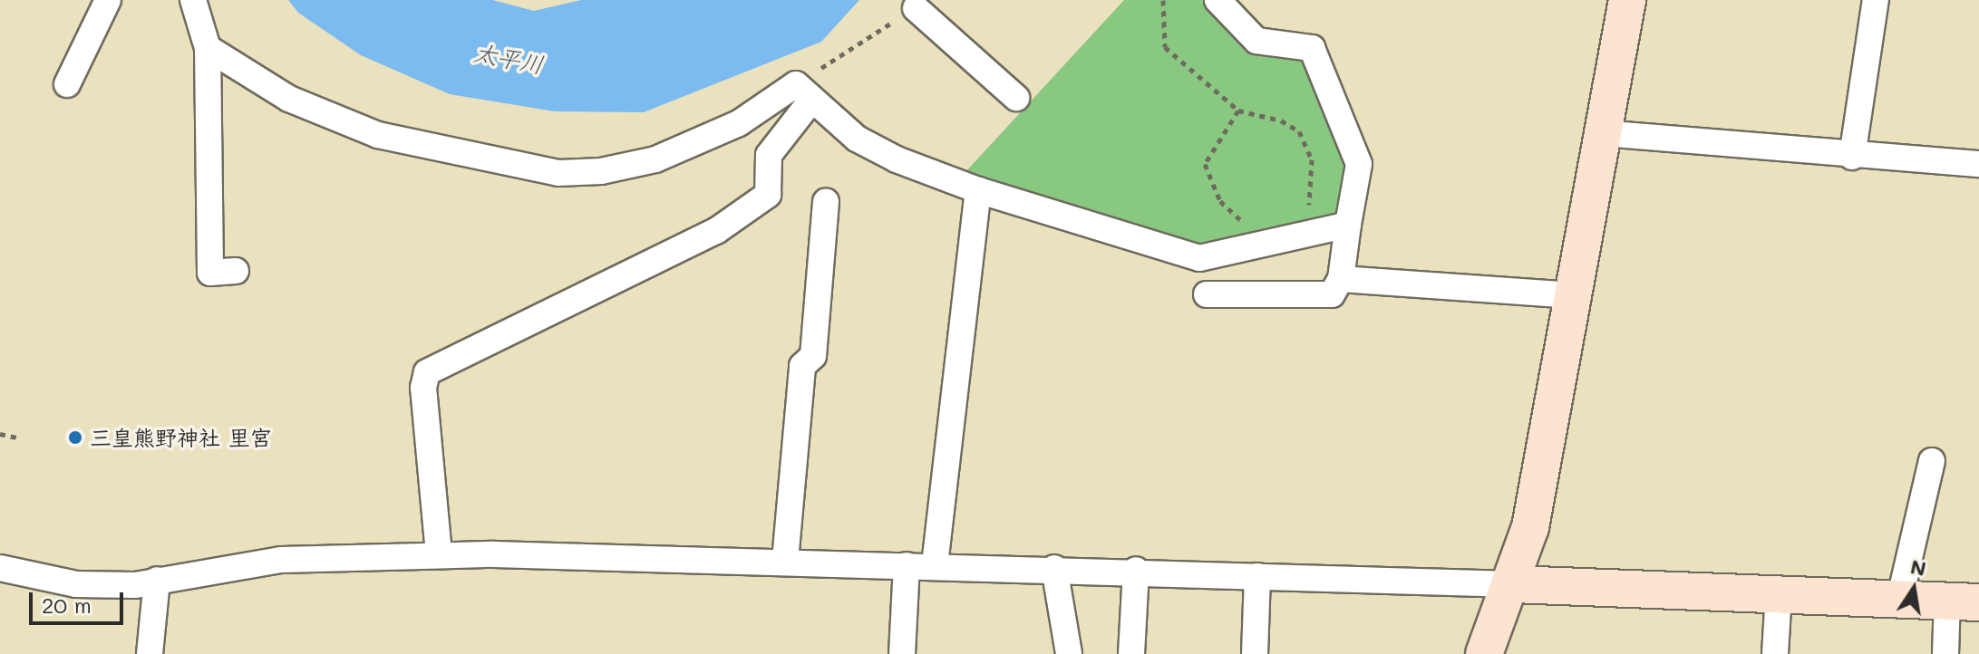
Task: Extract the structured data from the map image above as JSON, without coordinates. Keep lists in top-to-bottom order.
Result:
{
  "water": ["太平川"],
  "places": ["三皇熊野神社 里宮"],
  "scale_bar": "20 m",
  "north": "top"
}
